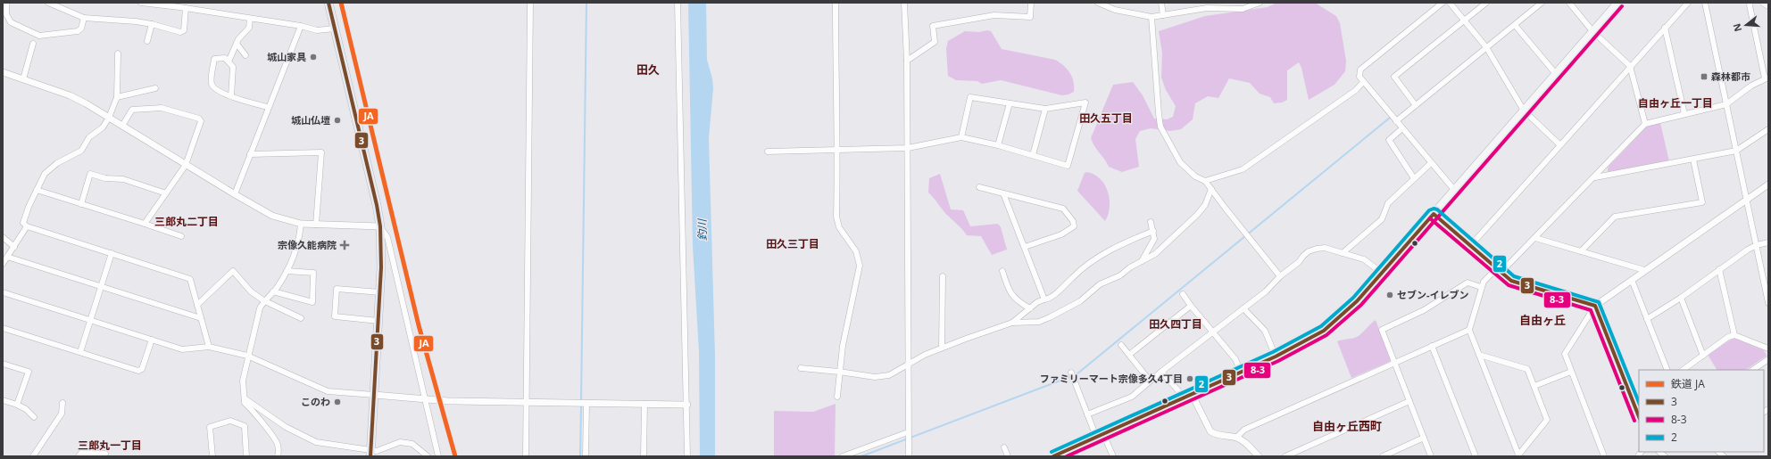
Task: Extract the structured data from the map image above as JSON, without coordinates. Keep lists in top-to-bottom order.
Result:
{
  "districts": [
    "田久",
    "自由ヶ丘一丁目",
    "田久五丁目",
    "三郎丸二丁目",
    "田久三丁目",
    "自由ヶ丘",
    "田久四丁目",
    "自由ヶ丘西町",
    "三郎丸一丁目"
  ],
  "water": ["釣川"],
  "places": {
    "other": [
      "城山家具",
      "城山仏壇",
      "セブン-イレブン",
      "ファミリーマート宗像多久4丁目",
      "このわ"
    ],
    "transit": ["森林都市"],
    "health": ["宗像久能病院"]
  },
  "lines": [
    "rail line JA",
    "transit line 3",
    "transit line 8-3",
    "transit line 2"
  ],
  "legend": [
    "鉄道 JA",
    "3",
    "8-3",
    "2"
  ],
  "north": "left"
}
